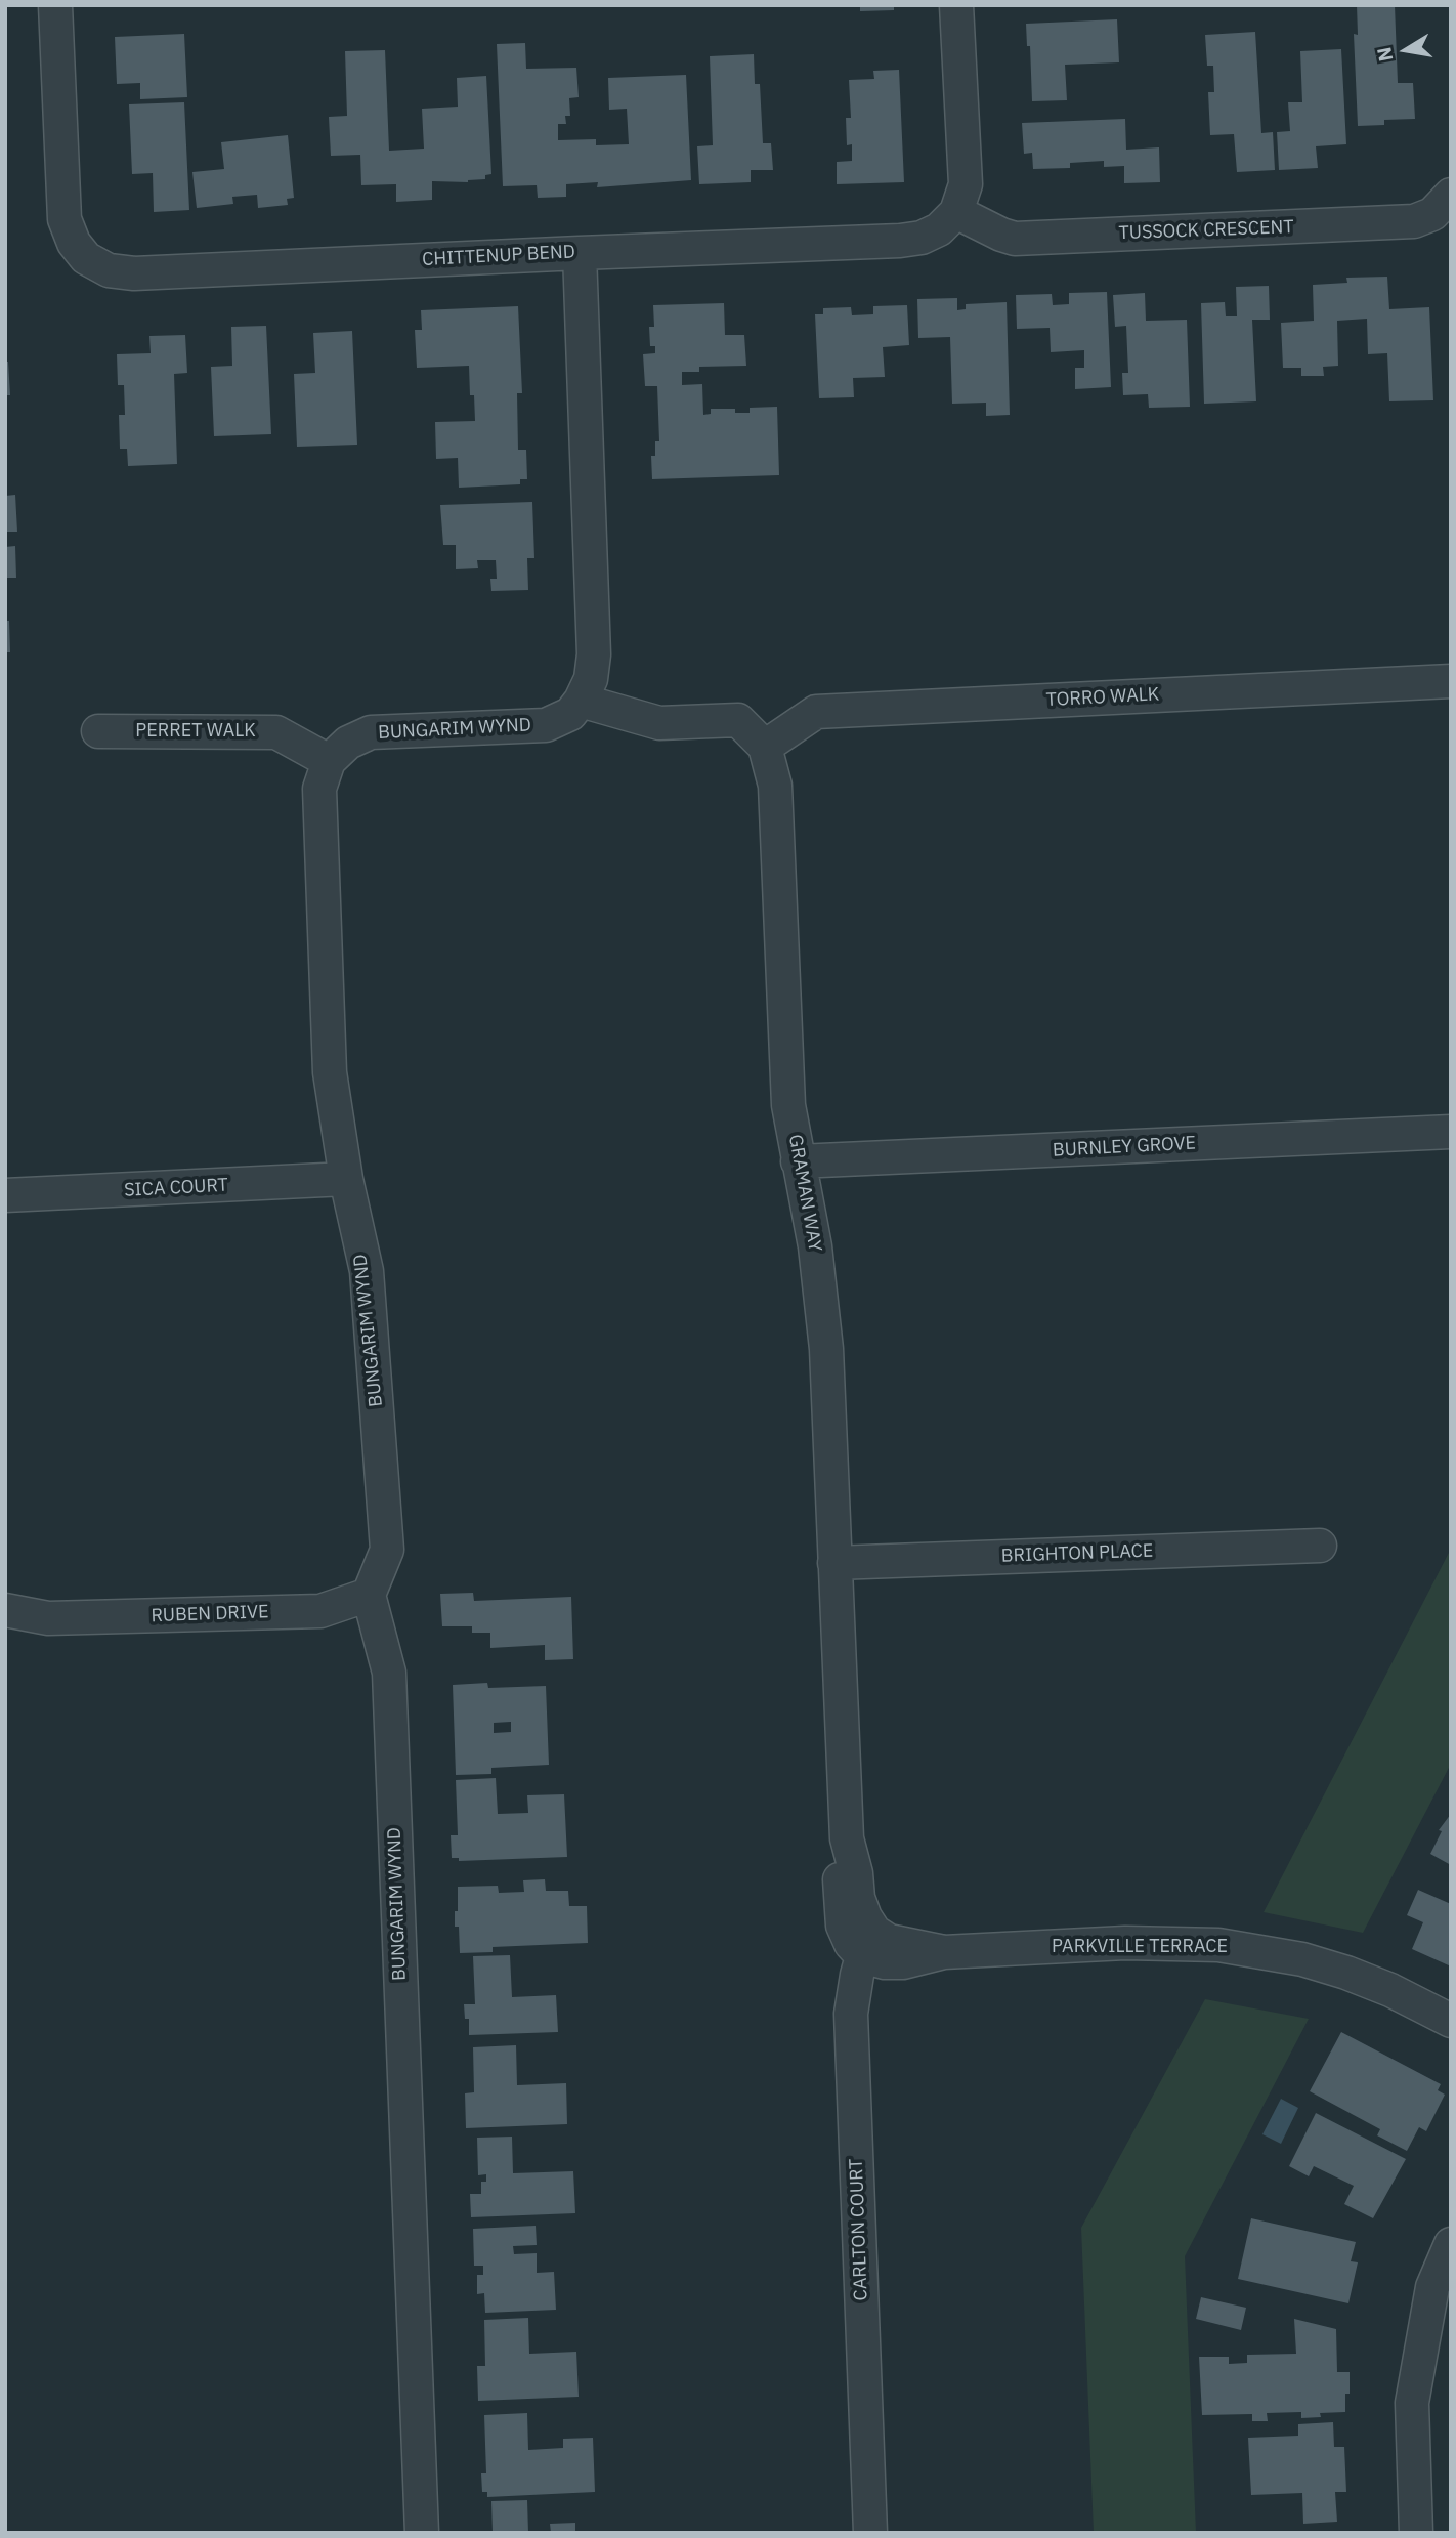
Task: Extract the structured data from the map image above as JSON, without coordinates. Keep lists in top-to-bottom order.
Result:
{
  "streets": {
    "street": [
      "TUSSOCK CRESCENT",
      "CHITTENUP BEND",
      "TORRO WALK",
      "BUNGARIM WYND",
      "PERRET WALK",
      "BURNLEY GROVE",
      "SICA COURT",
      "GRAMAN WAY",
      "BRIGHTON PLACE",
      "RUBEN DRIVE",
      "PARKVILLE TERRACE",
      "CARLTON COURT"
    ]
  },
  "crossings": [
    ["TUSSOCK CRESCENT", "CHITTENUP BEND"],
    ["TORRO WALK", "GRAMAN WAY"],
    ["BUNGARIM WYND", "PERRET WALK"],
    ["BUNGARIM WYND", "SICA COURT"],
    ["BUNGARIM WYND", "RUBEN DRIVE"],
    ["BURNLEY GROVE", "GRAMAN WAY"],
    ["GRAMAN WAY", "BRIGHTON PLACE"],
    ["GRAMAN WAY", "PARKVILLE TERRACE"],
    ["GRAMAN WAY", "CARLTON COURT"],
    ["PARKVILLE TERRACE", "CARLTON COURT"]
  ],
  "north": "left"
}
